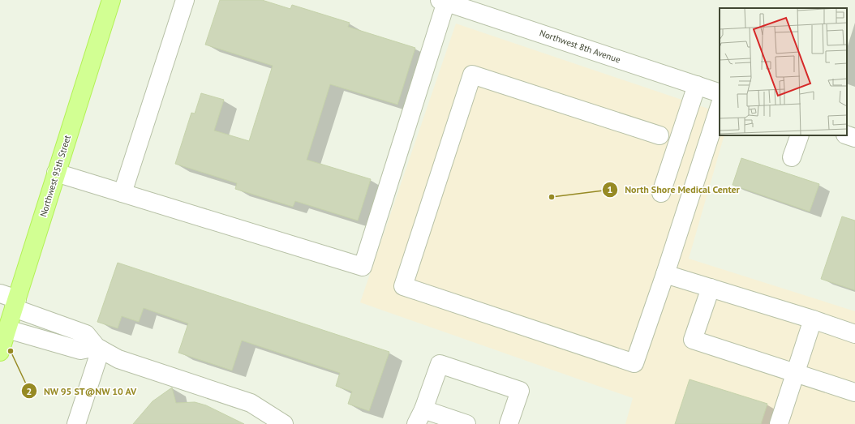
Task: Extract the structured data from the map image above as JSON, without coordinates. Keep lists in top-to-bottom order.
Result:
{
  "streets": {
    "main road": ["Northwest 95th Street"],
    "street": ["Northwest 8th Avenue"]
  },
  "places": ["North Shore Medical Center", "NW 95 ST@NW 10 AV"]
}
